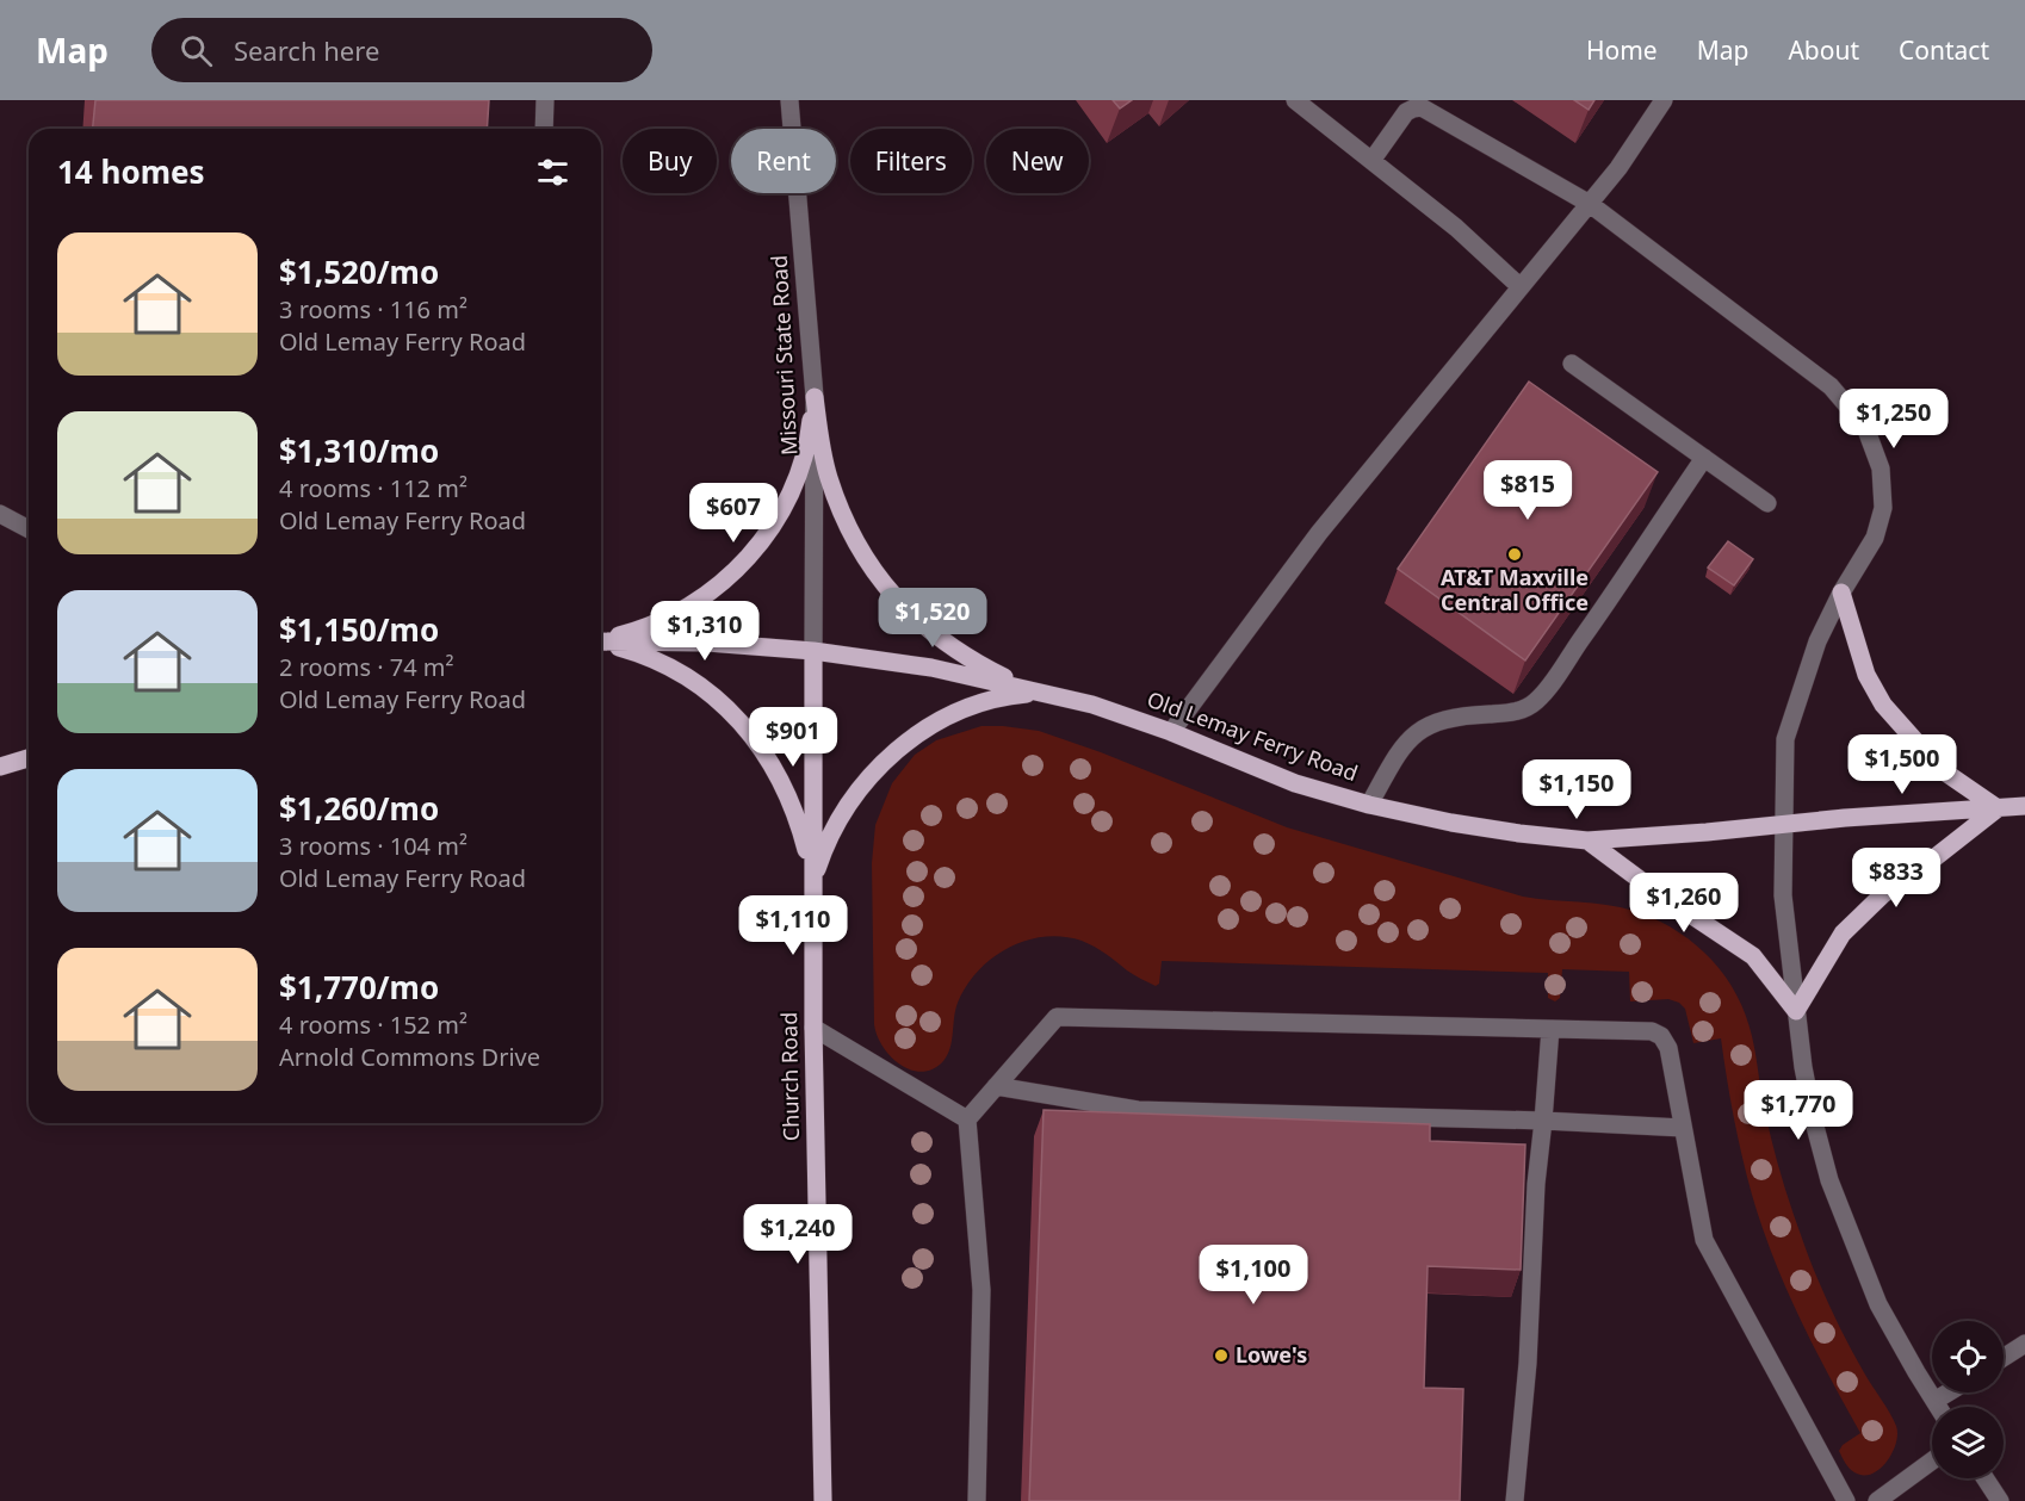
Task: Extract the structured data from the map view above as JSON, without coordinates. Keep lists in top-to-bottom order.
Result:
{
  "streets": {
    "main road": ["Old Lemay Ferry Road", "Church Road"],
    "street": ["Missouri State Road"]
  },
  "crossings": [
    ["Missouri State Road", "Old Lemay Ferry Road"],
    ["Missouri State Road", "Church Road"],
    ["Old Lemay Ferry Road", "Church Road"]
  ],
  "places": ["AT&T Maxville Central Office", "Lowe's"],
  "page": {
    "header": "Map",
    "search": "Search here",
    "nav": [
      "Home",
      "Map",
      "About",
      "Contact"
    ],
    "chip": [
      "Buy",
      "Rent",
      "Filters",
      "New"
    ],
    "heading": "14 homes",
    "list": [
      {
        "name": "$1,520/mo",
        "note": "3 rooms · 116 m² · Old Lemay Ferry Road"
      },
      {
        "name": "$1,310/mo",
        "note": "4 rooms · 112 m² · Old Lemay Ferry Road"
      },
      {
        "name": "$1,150/mo",
        "note": "2 rooms · 74 m² · Old Lemay Ferry Road"
      },
      {
        "name": "$1,260/mo",
        "note": "3 rooms · 104 m² · Old Lemay Ferry Road"
      },
      {
        "name": "$1,770/mo",
        "note": "4 rooms · 152 m² · Arnold Commons Drive"
      }
    ],
    "price": [
      "$1,250",
      "$815",
      "$607",
      "$1,520",
      "$1,310",
      "$901",
      "$1,500",
      "$1,150",
      "$833",
      "$1,260",
      "$1,110",
      "$1,770",
      "$1,240",
      "$1,100"
    ]
  }
}
